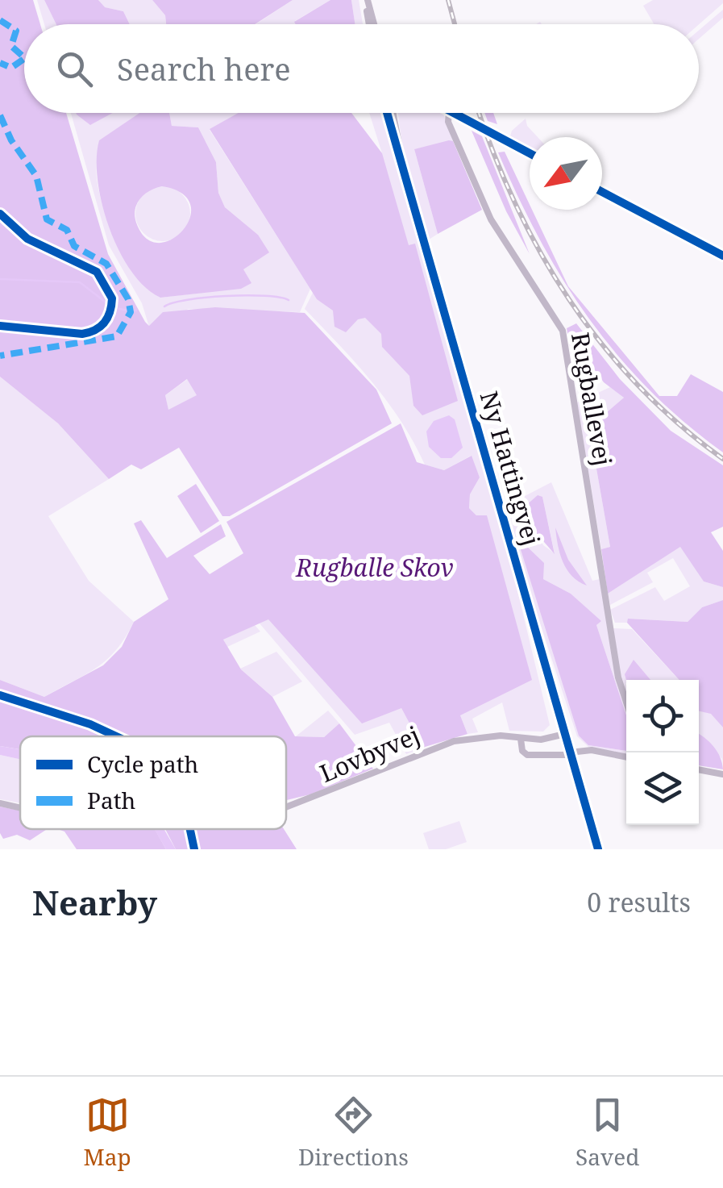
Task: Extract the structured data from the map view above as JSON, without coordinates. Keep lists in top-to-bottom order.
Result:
{
  "streets": {
    "street": ["Rugballevej", "Ny Hattingvej", "Lovbyvej"]
  },
  "crossings": [
    ["Ny Hattingvej", "Lovbyvej"]
  ],
  "parks": ["Rugballe Skov"],
  "legend": ["Cycle path", "Path"],
  "north": "bottom left",
  "page": {
    "search": "Search here",
    "heading": ["Nearby", "0 results"],
    "nav": ["Map", "Directions", "Saved"]
  }
}
